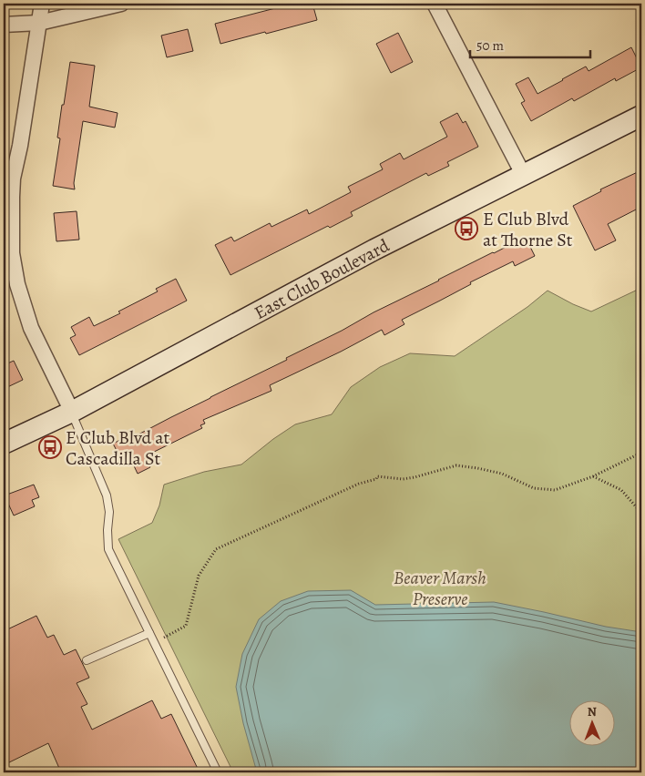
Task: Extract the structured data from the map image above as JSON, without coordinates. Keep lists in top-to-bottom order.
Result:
{
  "streets": {
    "street": ["East Club Boulevard"]
  },
  "parks": ["Beaver Marsh Preserve"],
  "places": {
    "bus stop": ["E Club Blvd at Thorne St", "E Club Blvd at Cascadilla St"]
  },
  "scale_bar": "50 m",
  "north": "top"
}
